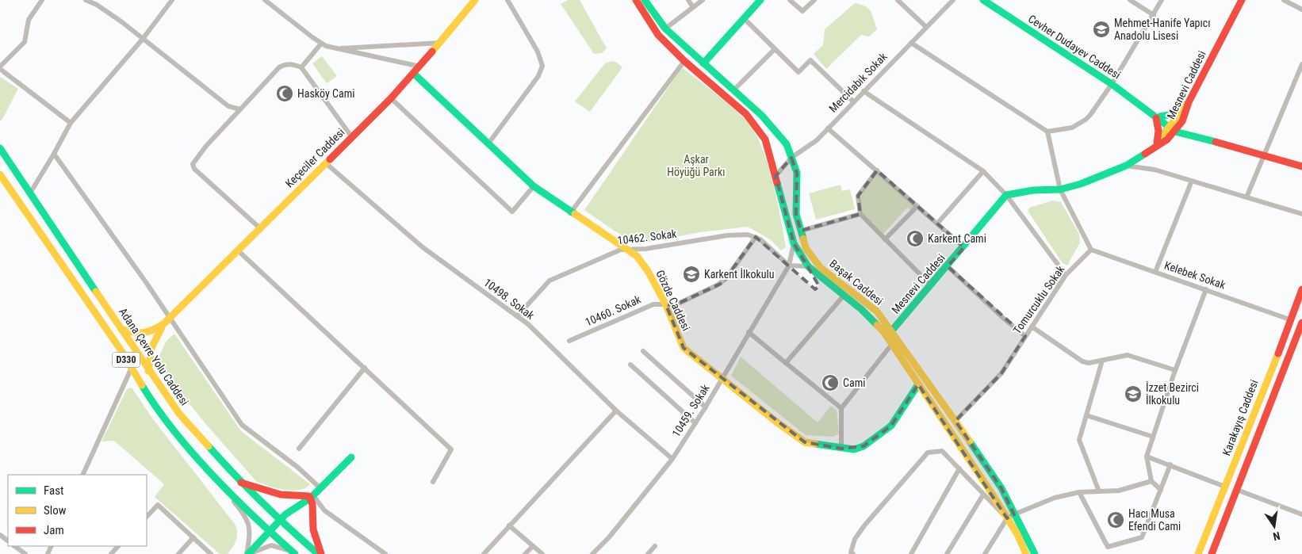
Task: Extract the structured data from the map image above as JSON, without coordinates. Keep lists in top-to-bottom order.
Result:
{
  "streets": {
    "main road": [
      "Cevher Dudayev Caddesi",
      "Mesnevi Caddesi",
      "Keçeciler Caddesi",
      "Başak Caddesi",
      "Gözde Caddesi",
      "Adana Çevre Yolu Caddesi",
      "D330",
      "Karakayış Caddesi"
    ],
    "street": [
      "Mercidabık Sokak",
      "10462. Sokak",
      "Kelebek Sokak",
      "10498. Sokak",
      "Tomurcuklu Sokak",
      "10460. Sokak",
      "10459. Sokak"
    ]
  },
  "crossings": [
    ["Cevher Dudayev Caddesi", "Mesnevi Caddesi"],
    ["Mercidabık Sokak", "Başak Caddesi"],
    ["Mesnevi Caddesi", "Başak Caddesi"],
    ["Keçeciler Caddesi", "10498. Sokak"],
    ["Keçeciler Caddesi", "Gözde Caddesi"],
    ["10462. Sokak", "10498. Sokak"],
    ["10462. Sokak", "Gözde Caddesi"],
    ["10462. Sokak", "10460. Sokak"],
    ["Kelebek Sokak", "Tomurcuklu Sokak"],
    ["Kelebek Sokak", "Karakayış Caddesi"],
    ["Başak Caddesi", "Tomurcuklu Sokak"],
    ["Başak Caddesi", "Gözde Caddesi"],
    ["Başak Caddesi", "10459. Sokak"],
    ["10498. Sokak", "10459. Sokak"],
    ["Gözde Caddesi", "10460. Sokak"],
    ["Gözde Caddesi", "10459. Sokak"]
  ],
  "parks": ["Aşkar Höyüğü Parkı"],
  "places": {
    "school or university": ["Mehmet-Hanife Yapıcı Anadolu Lisesi", "Karkent İlkokulu", "İzzet Bezirci İlkokulu"],
    "mosque": [
      "Hasköy Cami",
      "Karkent Cami",
      "Cami",
      "Hacı Musa Efendi Cami"
    ]
  },
  "legend": ["Fast", "Slow", "Jam"],
  "north": "bottom"
}
